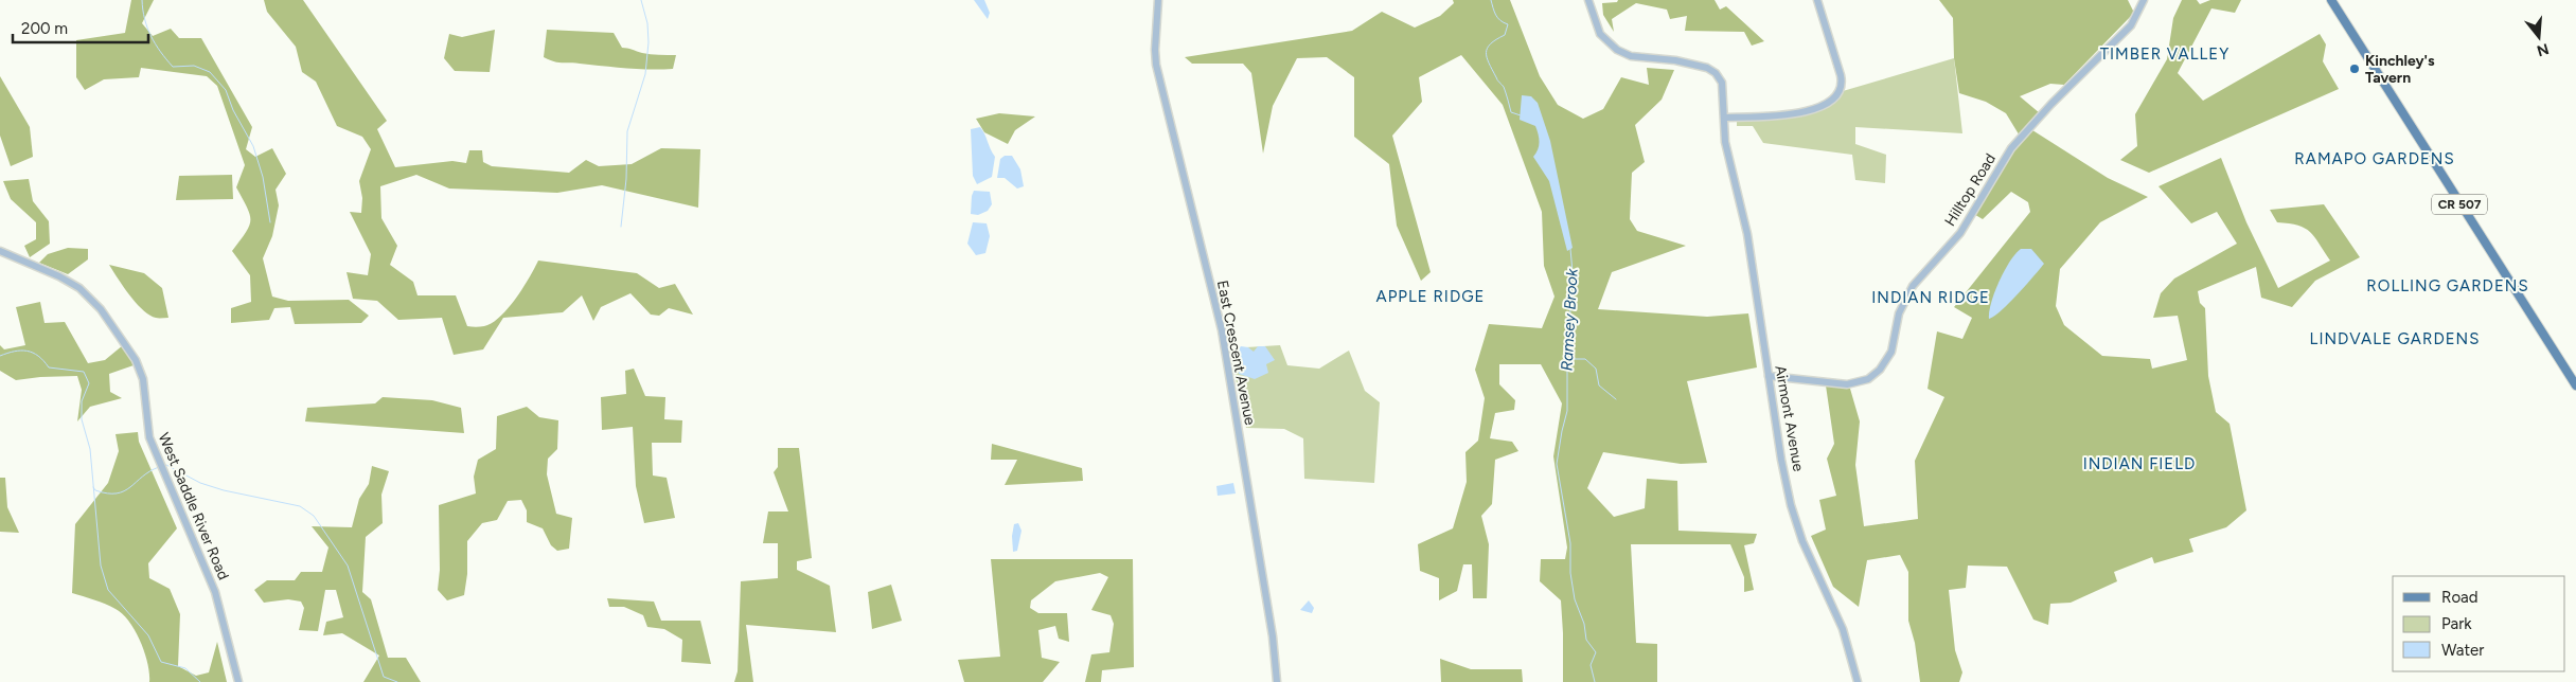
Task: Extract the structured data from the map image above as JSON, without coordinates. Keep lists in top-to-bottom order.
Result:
{
  "streets": {
    "main road": ["CR 507"],
    "street": [
      "Hilltop Road",
      "East Crescent Avenue",
      "Airmont Avenue",
      "West Saddle River Road"
    ]
  },
  "crossings": [
    ["Hilltop Road", "Airmont Avenue"]
  ],
  "districts": [
    "TIMBER VALLEY",
    "RAMAPO GARDENS",
    "ROLLING GARDENS",
    "APPLE RIDGE",
    "INDIAN RIDGE",
    "LINDVALE GARDENS",
    "INDIAN FIELD"
  ],
  "water": ["Ramsey Brook"],
  "places": ["Kinchley's Tavern"],
  "legend": ["Road", "Park", "Water"],
  "scale_bar": "200 m",
  "north": "bottom"
}
